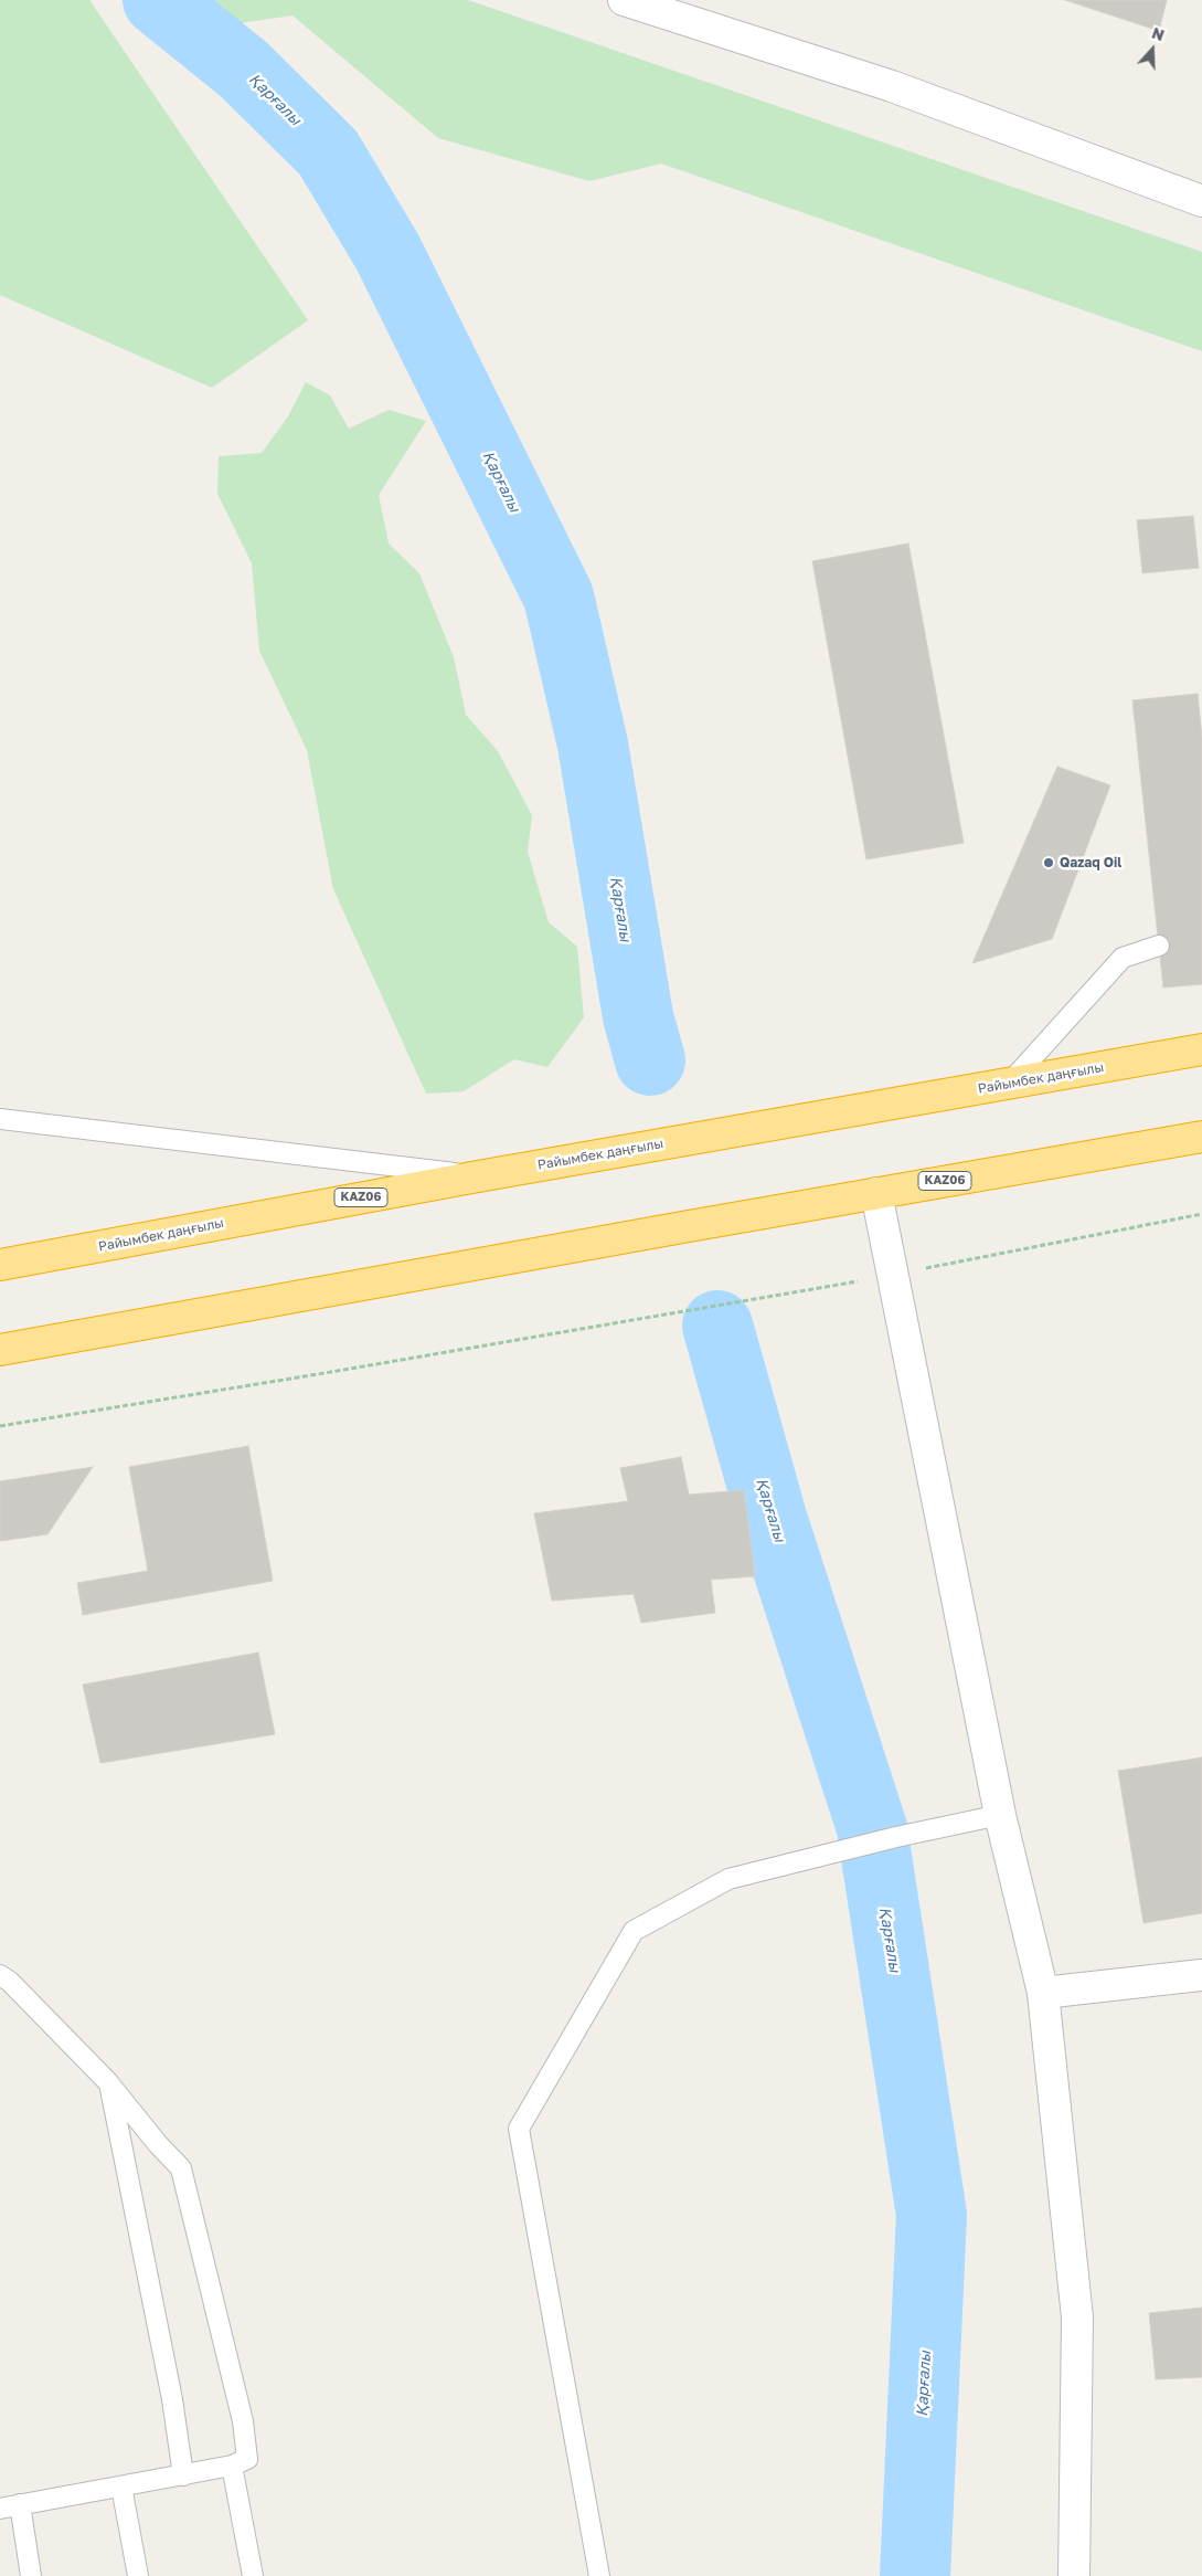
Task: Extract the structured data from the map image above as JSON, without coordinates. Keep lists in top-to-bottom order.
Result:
{
  "streets": {
    "highway": ["Райымбек даңғылы", "KАZ06"]
  },
  "water": ["Қарғалы"],
  "places": ["Qazaq Oil"],
  "north": "top"
}
